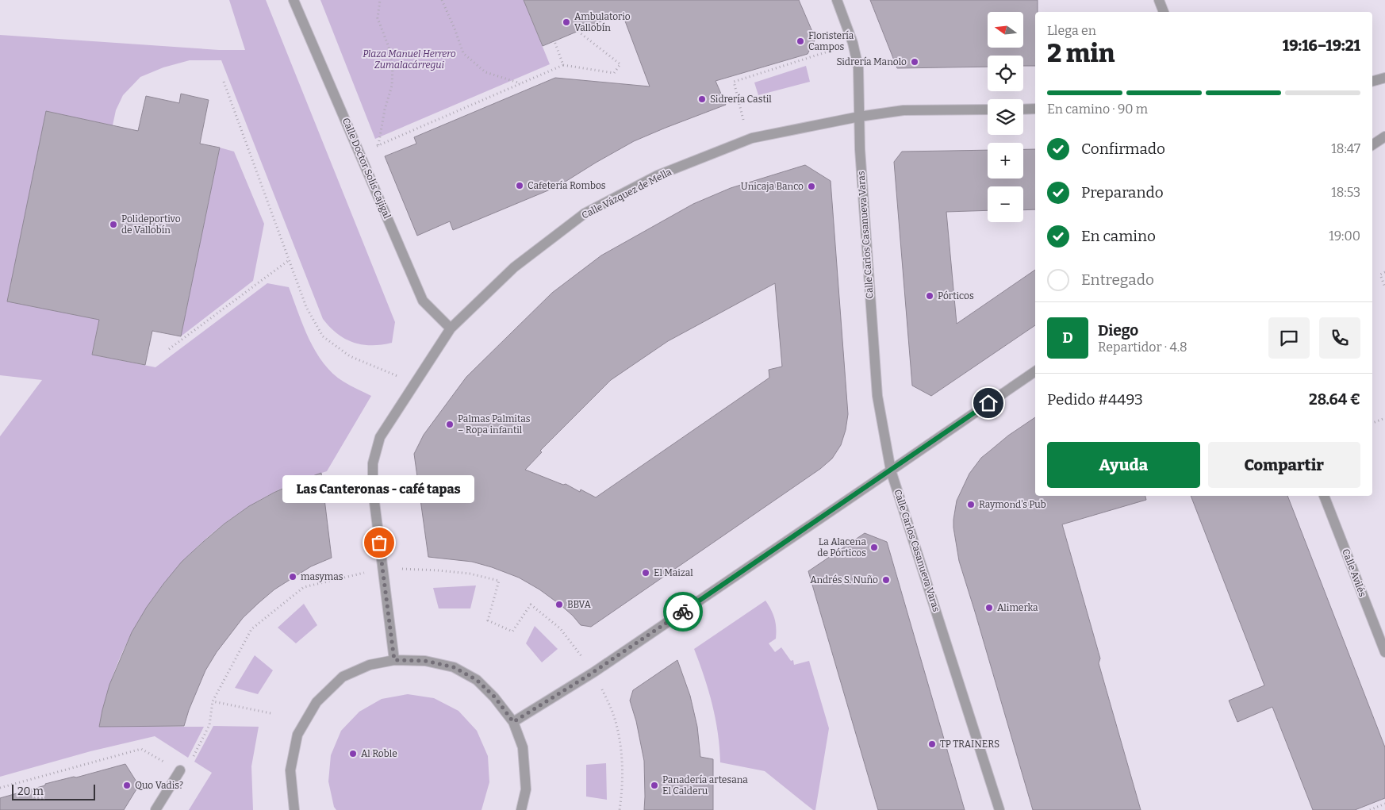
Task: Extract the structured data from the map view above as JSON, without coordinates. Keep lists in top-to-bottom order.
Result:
{
  "streets": {
    "street": [
      "Calle Doctor Solís Cajigal",
      "Calle Vázquez de Mella",
      "Calle Carlos Casanueva Varas",
      "Calle Avilés"
    ]
  },
  "crossings": [
    ["Calle Doctor Solís Cajigal", "Calle Vázquez de Mella"],
    ["Calle Vázquez de Mella", "Calle Carlos Casanueva Varas"]
  ],
  "parks": ["Plaza Manuel Herrero Zumalacárregui"],
  "places": [
    "Ambulatorio Vallobín",
    "Floristería Campos",
    "Sidrería Manolo",
    "Sidrería Castil",
    "Cafetería Rombos",
    "Unicaja Banco",
    "Polideportivo de Vallobín",
    "Pórticos",
    "Palmas Palmitas – Ropa infantil",
    "Raymond's Pub",
    "Las Canteronas - café tapas",
    "La Alacena de Pórticos",
    "El Maizal",
    "masymas",
    "Andrés S. Nuño",
    "BBVA",
    "Alimerka",
    "TP TRAINERS",
    "Al Roble",
    "Quo Vadis?",
    "Panadería artesana El Calderu"
  ],
  "scale_bar": "20 m",
  "north": "left",
  "page": {
    "map_buttons": ["+", "−"],
    "heading": ["2 min", "Llega en", "19:16–19:21"],
    "panel": [
      "Diego",
      "Repartidor · 4.8",
      "Pedido #4493",
      "28.64 €"
    ],
    "bar": "En camino · 90 m",
    "list": [
      ["Confirmado", "18:47"],
      ["Preparando", "18:53"],
      ["En camino", "19:00"],
      "Entregado"
    ],
    "round": "D",
    "buttons": ["Ayuda", "Compartir"],
    "bubble": "Las Canteronas - café tapas",
    "scale": "20 m"
  }
}
